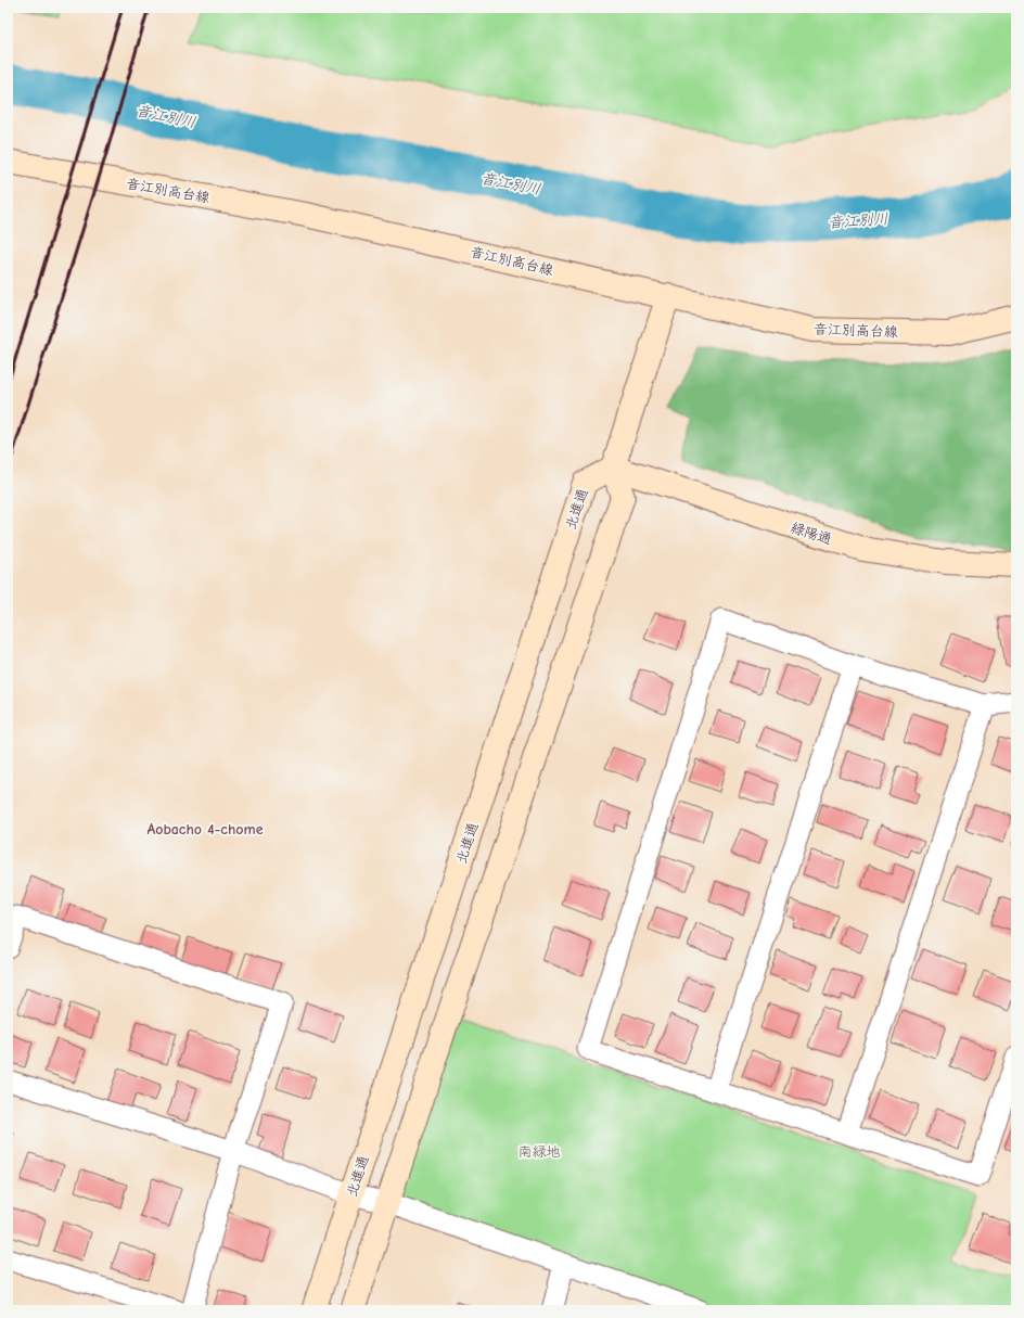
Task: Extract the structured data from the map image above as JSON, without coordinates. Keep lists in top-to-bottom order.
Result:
{
  "streets": {
    "street": ["音江別高台線", "北進通", "緑陽通"]
  },
  "crossings": [
    ["北進通", "緑陽通"]
  ],
  "districts": ["Aobacho 4-chome"],
  "water": ["音江別川"],
  "parks": ["南緑地"]
}
